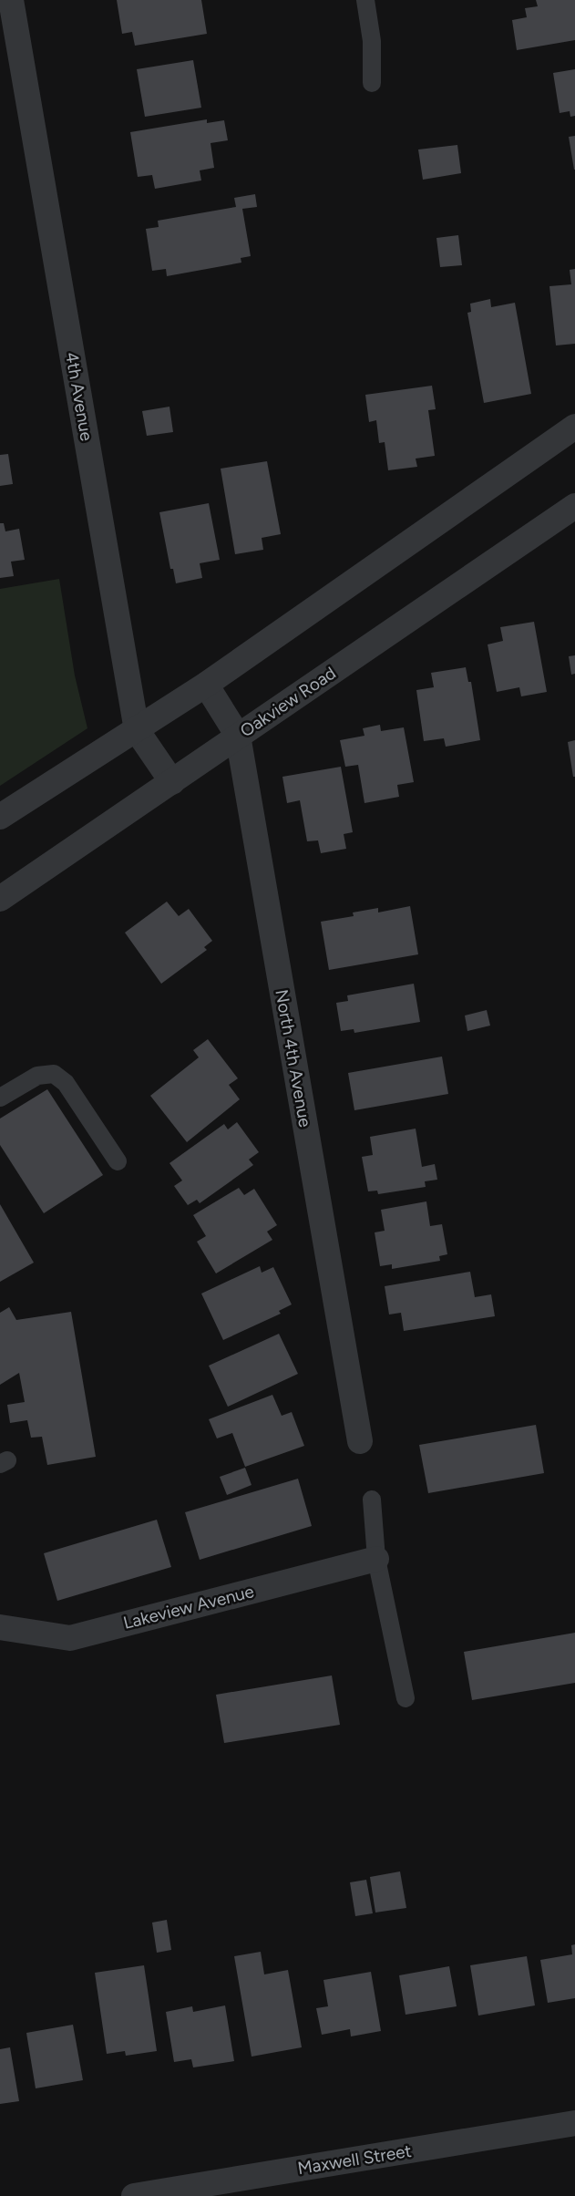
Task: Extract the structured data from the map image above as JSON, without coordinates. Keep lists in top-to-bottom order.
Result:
{
  "streets": {
    "street": [
      "4th Avenue",
      "Oakview Road",
      "North 4th Avenue",
      "Lakeview Avenue",
      "Maxwell Street"
    ]
  },
  "crossings": [
    ["4th Avenue", "Oakview Road"],
    ["Oakview Road", "North 4th Avenue"]
  ]
}
